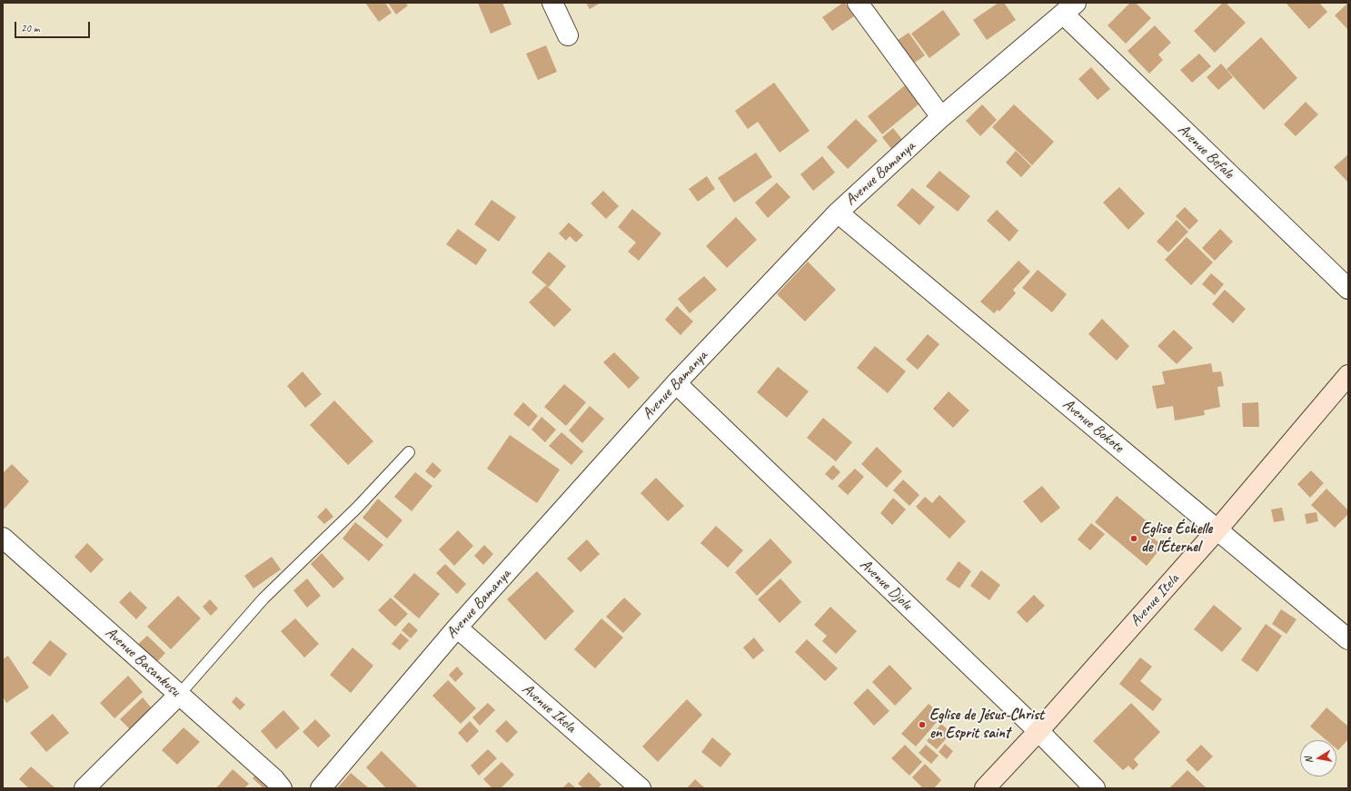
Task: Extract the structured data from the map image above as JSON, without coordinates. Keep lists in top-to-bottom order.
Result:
{
  "streets": {
    "street": [
      "Avenue Befale",
      "Avenue Bamanya",
      "Avenue Bokote",
      "Avenue Djolu",
      "Avenue Itela",
      "Avenue Basankusu",
      "Avenue Ikela"
    ]
  },
  "crossings": [
    ["Avenue Befale", "Avenue Bamanya"],
    ["Avenue Bamanya", "Avenue Bokote"],
    ["Avenue Bamanya", "Avenue Djolu"],
    ["Avenue Bamanya", "Avenue Ikela"],
    ["Avenue Bokote", "Avenue Itela"],
    ["Avenue Djolu", "Avenue Itela"]
  ],
  "places": ["Eglise Échelle de l'Éternel", "Eglise de Jésus-Christ en Esprit saint"],
  "scale_bar": "20 m",
  "north": "left"
}
